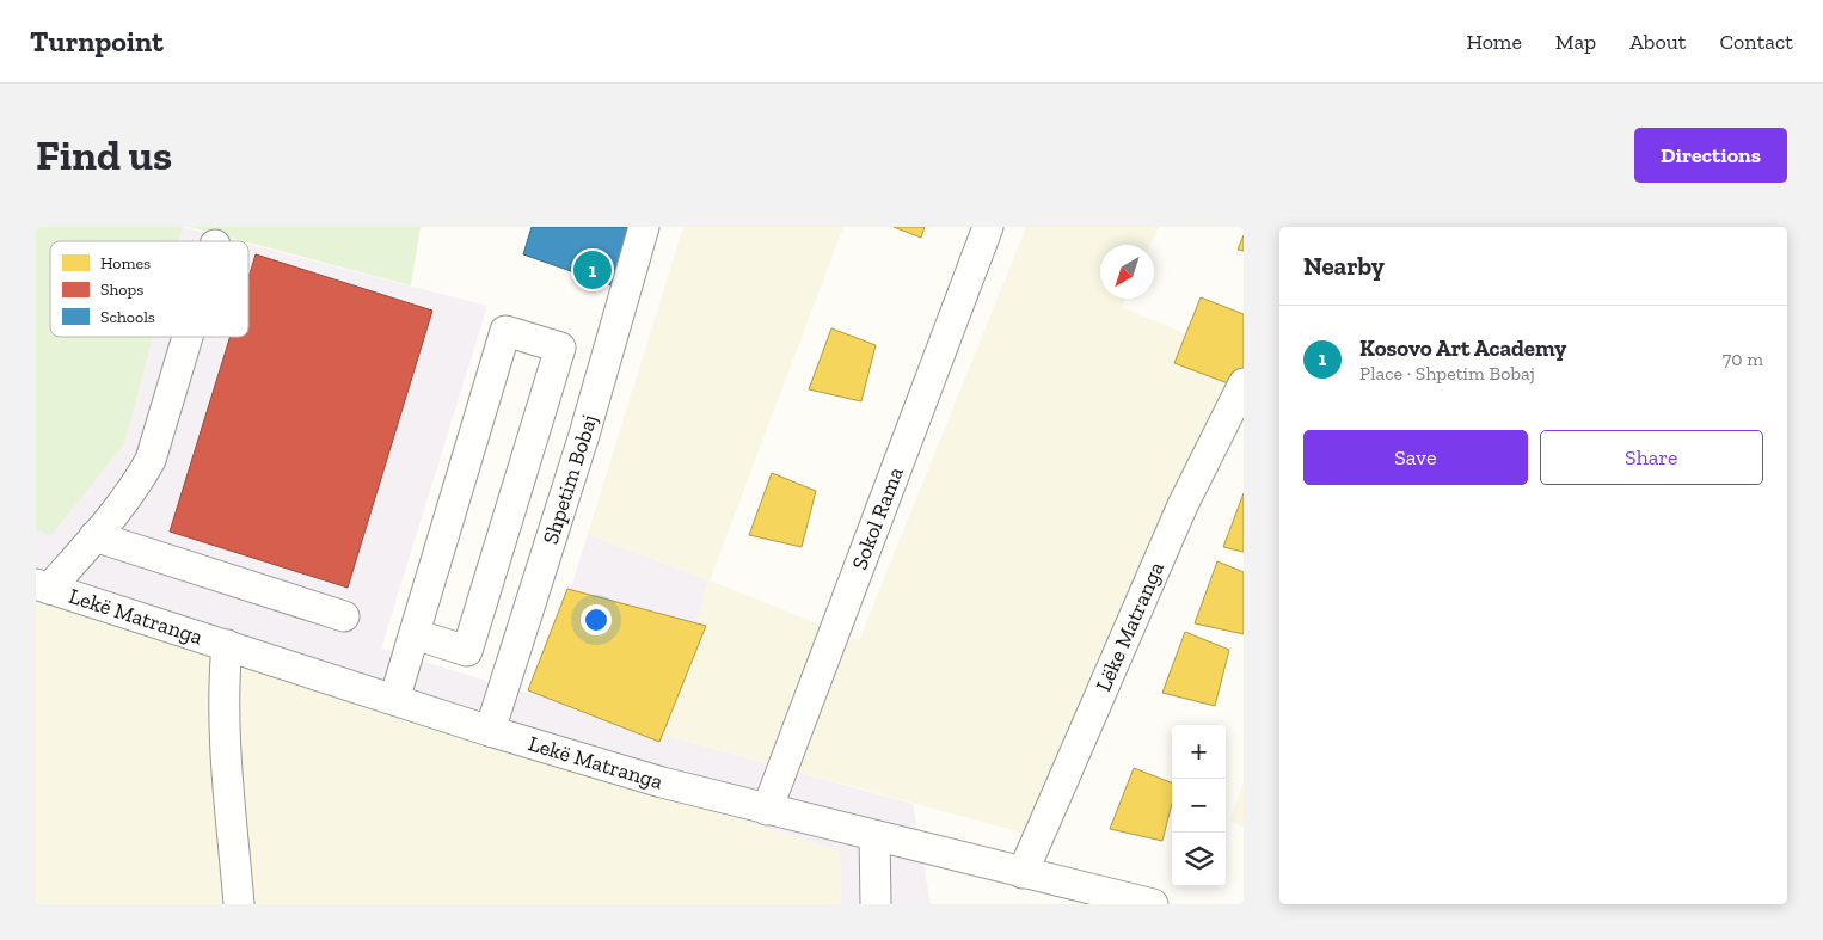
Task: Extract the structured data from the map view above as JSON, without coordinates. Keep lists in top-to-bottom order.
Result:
{
  "streets": {
    "street": [
      "Shpetim Bobaj",
      "Sokol Rama",
      "Lekë Matranga",
      "Lëke Matranga"
    ]
  },
  "crossings": [
    ["Shpetim Bobaj", "Lekë Matranga"],
    ["Sokol Rama", "Lekë Matranga"],
    ["Lekë Matranga", "Lëke Matranga"]
  ],
  "legend": ["Homes", "Shops", "Schools"],
  "north": "bottom left",
  "page": {
    "header": "Turnpoint",
    "nav": [
      "Home",
      "Map",
      "About",
      "Contact"
    ],
    "buttons": [
      "Directions",
      ["Save", "Share"]
    ],
    "title": "Find us",
    "heading": "Nearby",
    "pins": "1",
    "list": [
      {
        "mark": "1",
        "name": "Kosovo Art Academy",
        "note": "Place · Shpetim Bobaj",
        "value": "70 m"
      }
    ],
    "map_buttons": ["+", "−"]
  }
}
